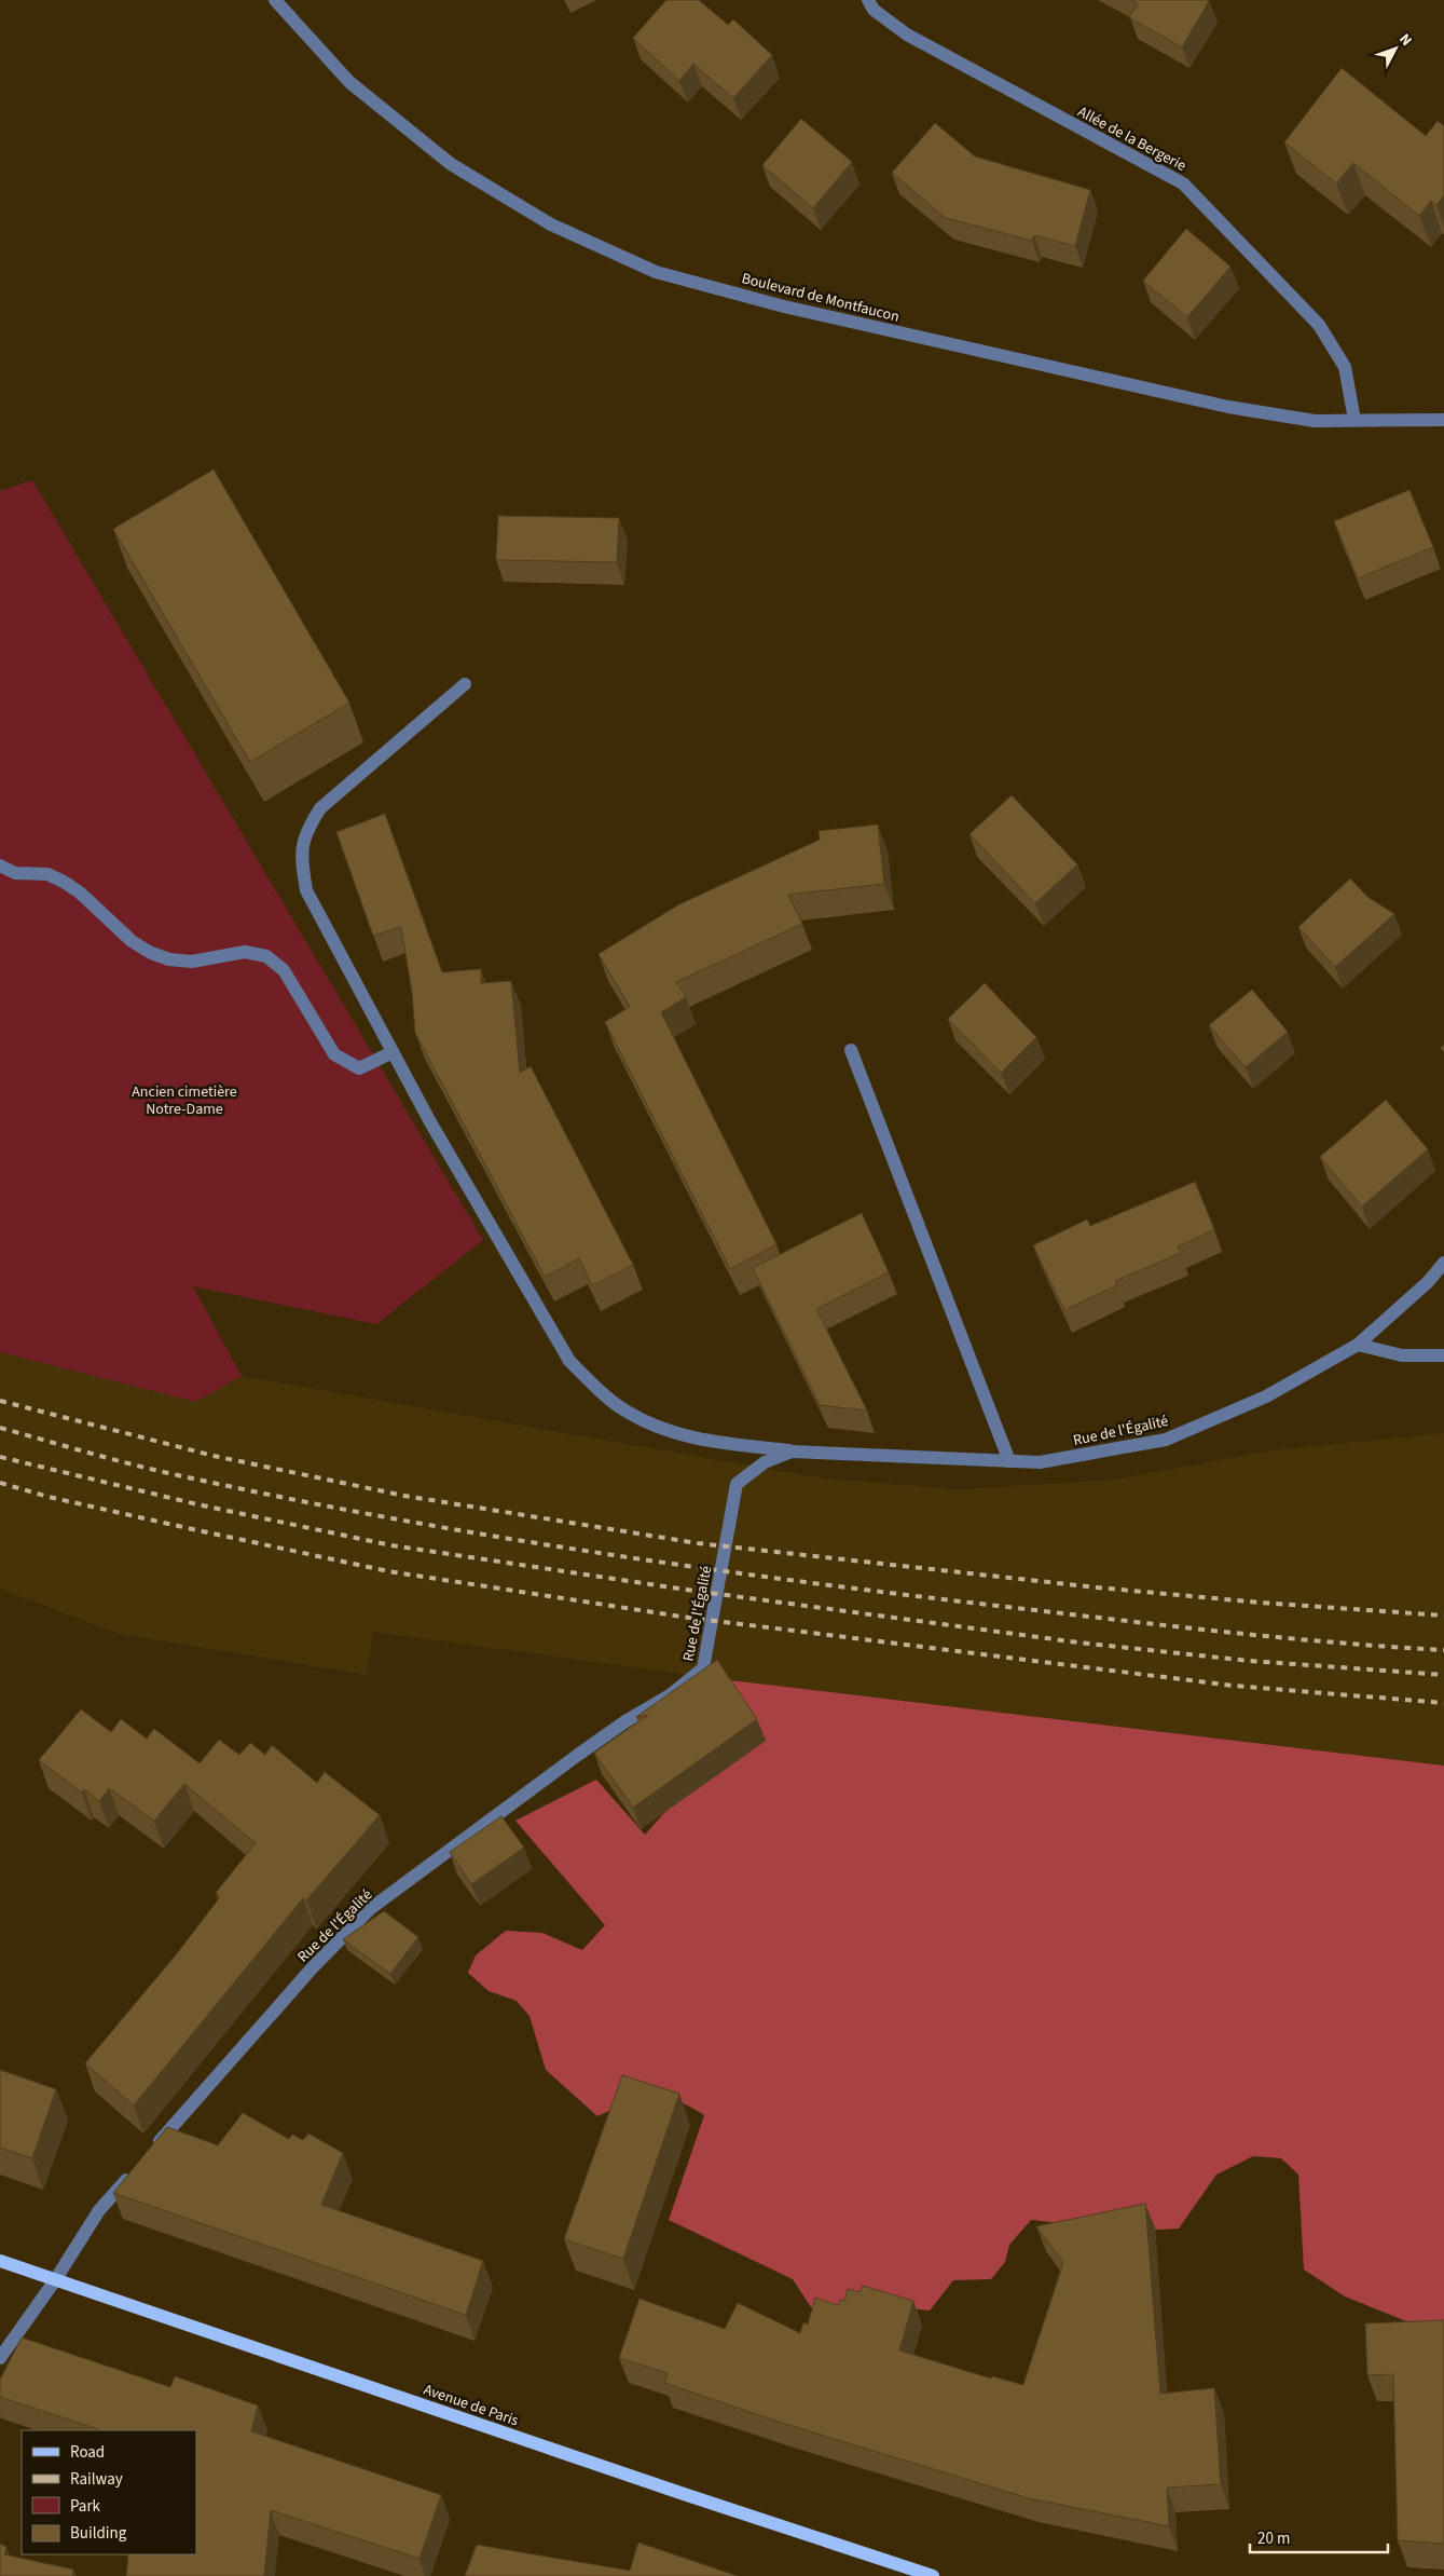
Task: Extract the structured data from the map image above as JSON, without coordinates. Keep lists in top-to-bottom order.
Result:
{
  "streets": {
    "main road": ["Avenue de Paris"],
    "street": ["Allée de la Bergerie", "Boulevard de Montfaucon", "Rue de l'Égalité"]
  },
  "crossings": [
    ["Allée de la Bergerie", "Boulevard de Montfaucon"]
  ],
  "parks": ["Ancien cimetière Notre-Dame"],
  "legend": [
    "Road",
    "Railway",
    "Park",
    "Building"
  ],
  "scale_bar": "20 m",
  "north": "top right"
}
